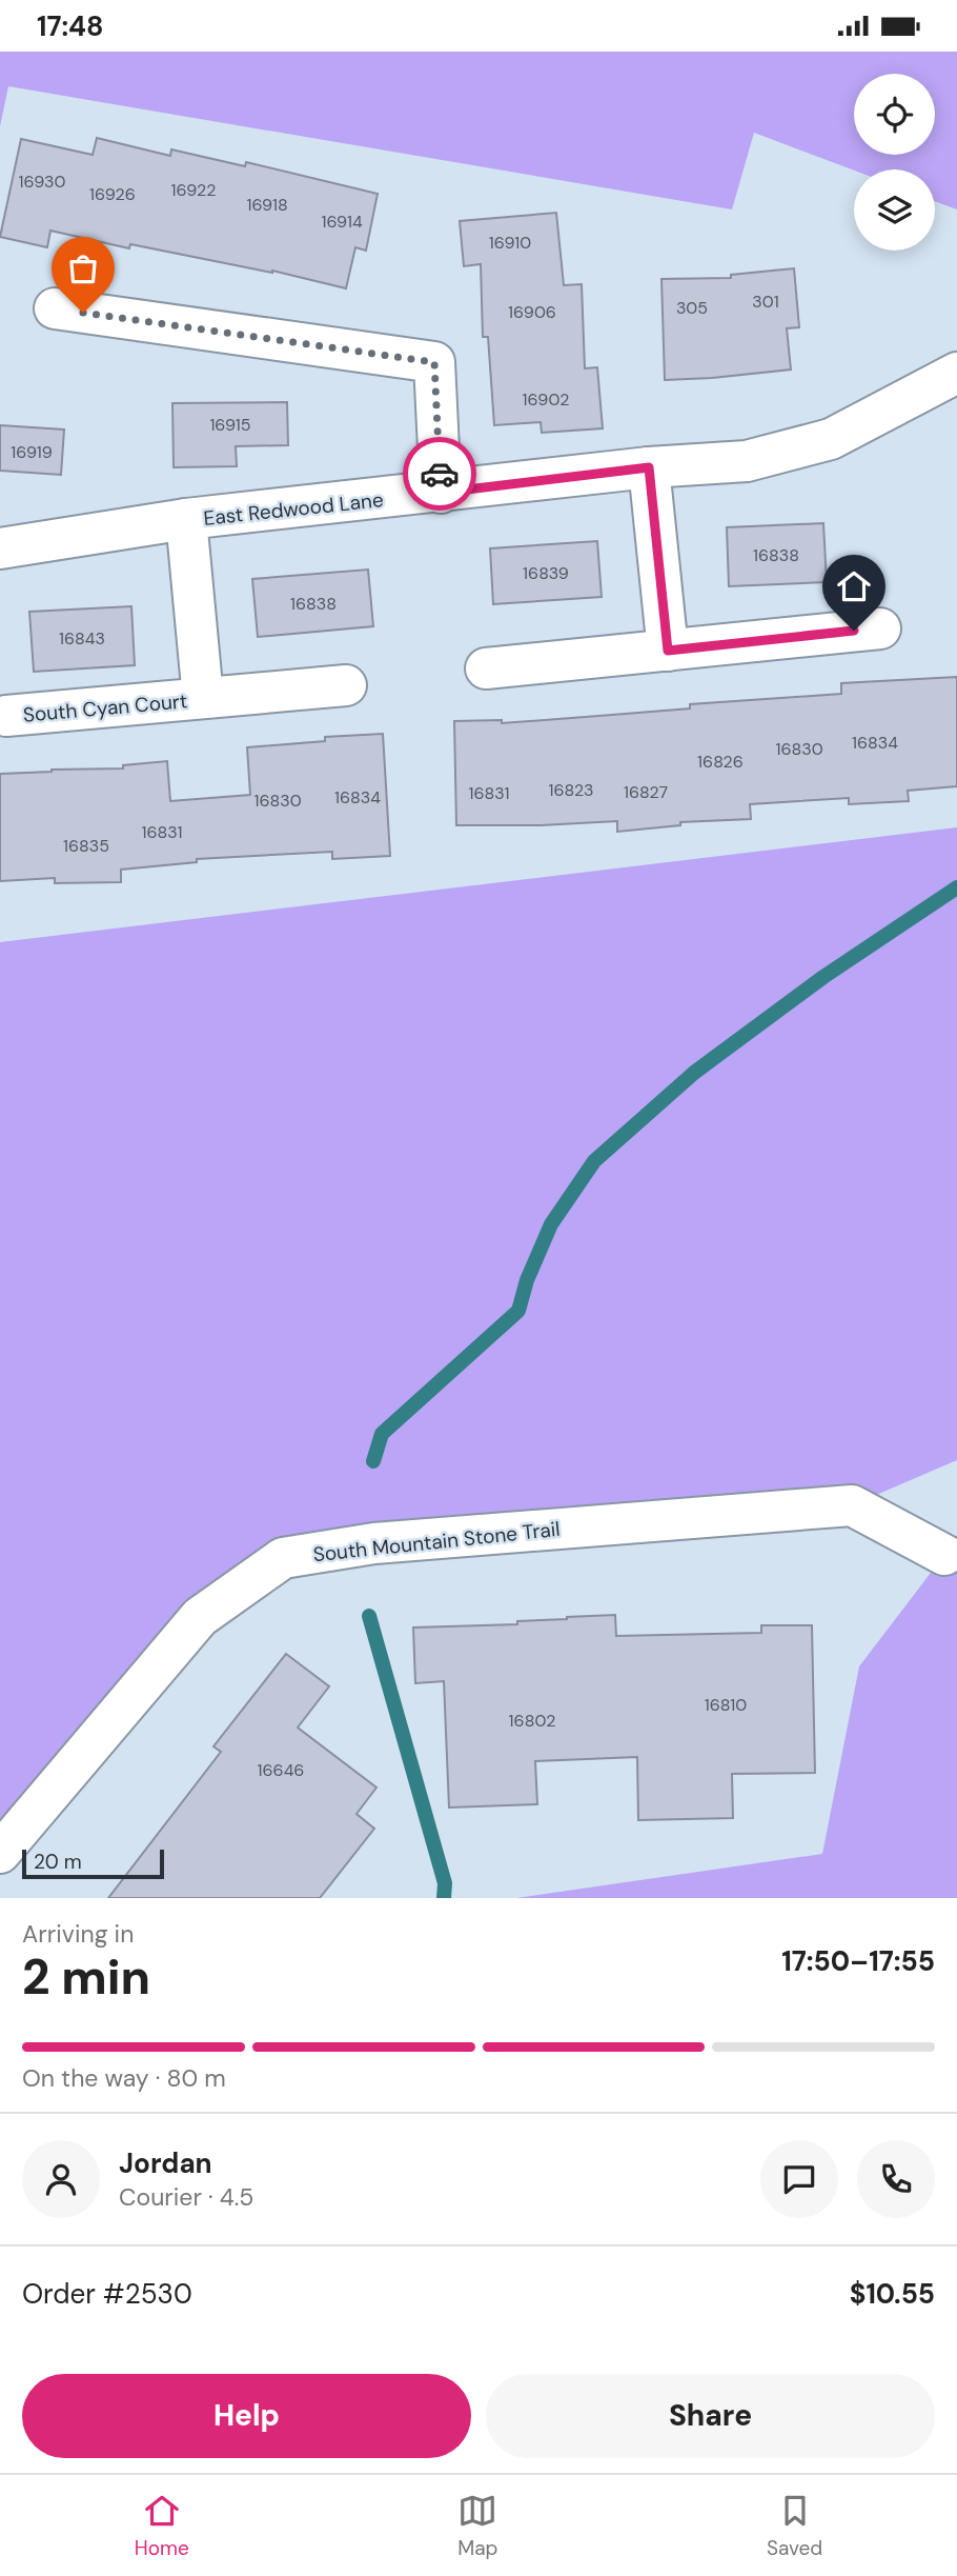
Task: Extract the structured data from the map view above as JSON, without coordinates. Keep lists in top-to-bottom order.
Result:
{
  "streets": {
    "street": ["East Redwood Lane", "South Cyan Court", "South Mountain Stone Trail"]
  },
  "crossings": [
    ["East Redwood Lane", "South Cyan Court"]
  ],
  "house_numbers": [
    "16930",
    "16922",
    "16926",
    "16918",
    "16914",
    "16910",
    "301",
    "305",
    "16906",
    "16902",
    "16915",
    "16919",
    "16838",
    "16839",
    "16838",
    "16843",
    "16834",
    "16830",
    "16826",
    "16823",
    "16827",
    "16831",
    "16834",
    "16830",
    "16831",
    "16835",
    "16810",
    "16802",
    "16646"
  ],
  "scale_bar": "20 m",
  "page": {
    "status": "17:48",
    "scale": "20 m",
    "heading": ["2 min", "Arriving in", "17:50–17:55"],
    "panel": [
      "Jordan",
      "Courier · 4.5",
      "Order #2530",
      "$10.55"
    ],
    "bar": "On the way · 80 m",
    "buttons": ["Help", "Share"],
    "tabs": ["Home", "Map", "Saved"]
  }
}
